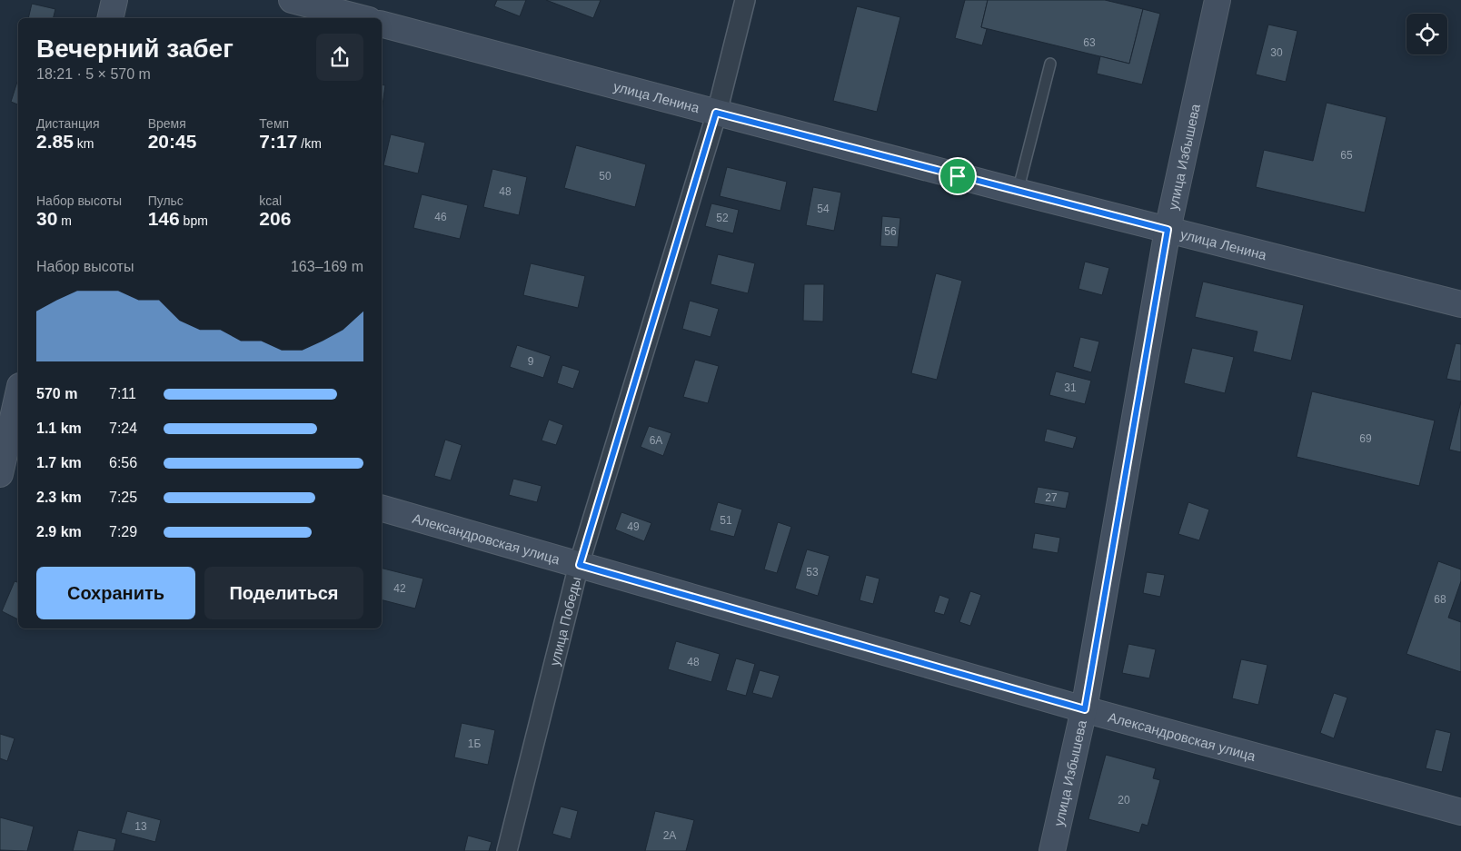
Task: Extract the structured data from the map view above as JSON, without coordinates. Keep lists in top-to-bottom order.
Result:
{
  "streets": {
    "main road": ["улица Ленина", "улица Избышева", "Александровская улица"],
    "street": ["улица Победы"]
  },
  "crossings": [
    ["улица Ленина", "улица Избышева"],
    ["улица Ленина", "улица Победы"],
    ["улица Избышева", "Александровская улица"],
    ["Александровская улица", "улица Победы"]
  ],
  "house_numbers": [
    "63",
    "30",
    "65",
    "50",
    "48",
    "54",
    "46",
    "52",
    "56",
    "9",
    "31",
    "69",
    "6А",
    "27",
    "51",
    "49",
    "53",
    "42",
    "68",
    "48",
    "1Б",
    "20",
    "13",
    "2А"
  ],
  "page": {
    "heading": ["Вечерний забег", "18:21 · 5 × 570 m"],
    "stats": [
      ["Дистанция", "2.85 km"],
      ["Время", "20:45"],
      ["Темп", "7:17 /km"],
      ["Набор высоты", "30 m"],
      ["Пульс", "146 bpm"],
      ["kcal", "206"]
    ],
    "chart": ["Набор высоты", "163–169 m"],
    "list": [
      {
        "name": "570 m",
        "note": "7:11"
      },
      {
        "name": "1.1 km",
        "note": "7:24"
      },
      {
        "name": "1.7 km",
        "note": "6:56"
      },
      {
        "name": "2.3 km",
        "note": "7:25"
      },
      {
        "name": "2.9 km",
        "note": "7:29"
      }
    ],
    "buttons": ["Сохранить", "Поделиться"]
  }
}
